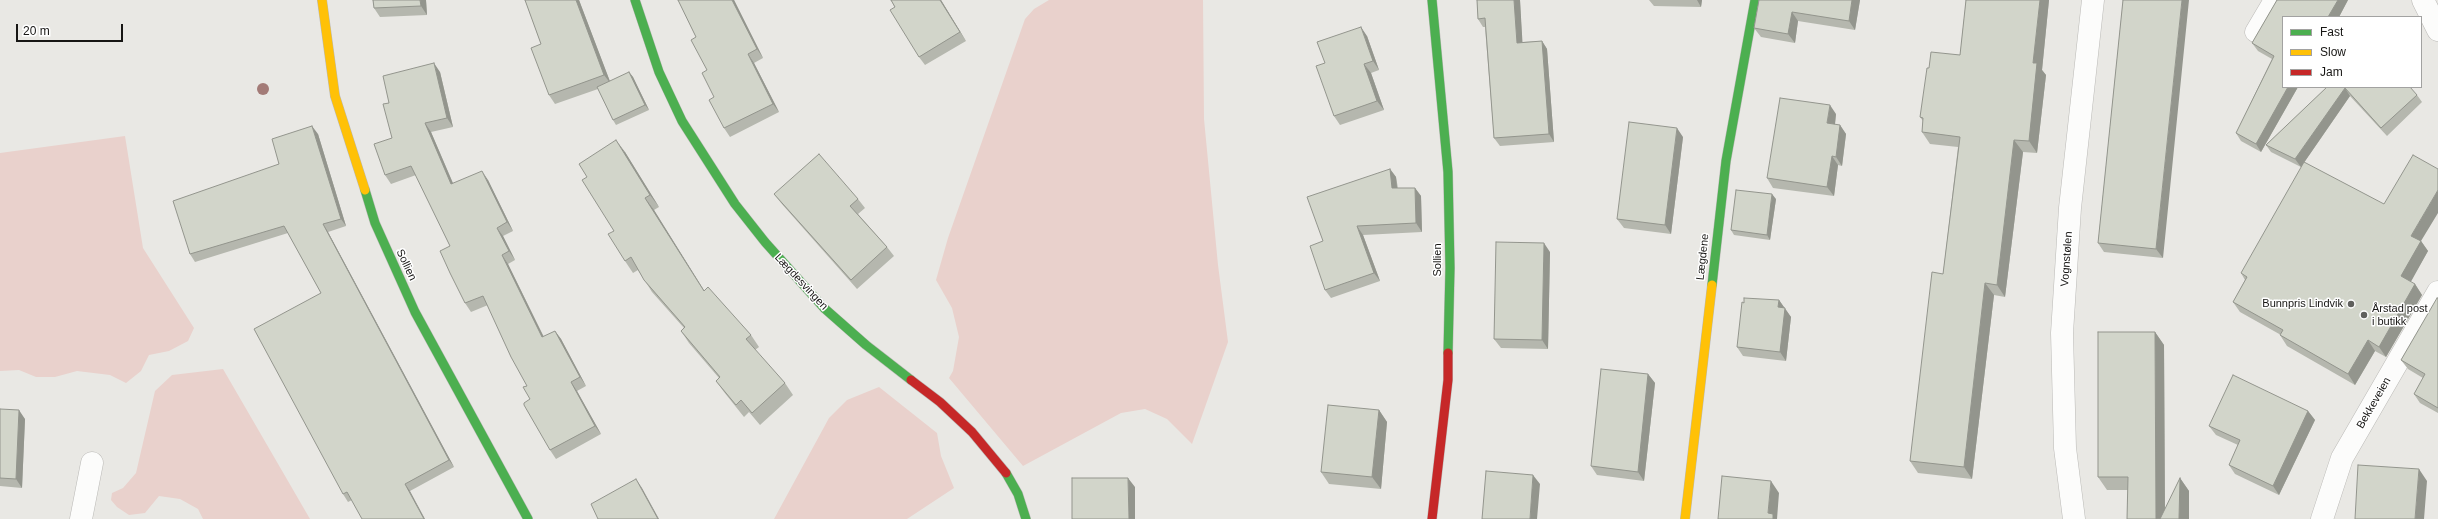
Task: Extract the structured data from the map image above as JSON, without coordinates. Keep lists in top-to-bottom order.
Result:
{
  "streets": {
    "street": [
      "Lægdene",
      "Vognstølen",
      "Sollien",
      "Lægdesvingen",
      "Bekkeveien"
    ]
  },
  "places": ["Bunnpris Lindvik", "Årstad post i butikk"],
  "legend": ["Fast", "Slow", "Jam"],
  "scale_bar": "20 m"
}
